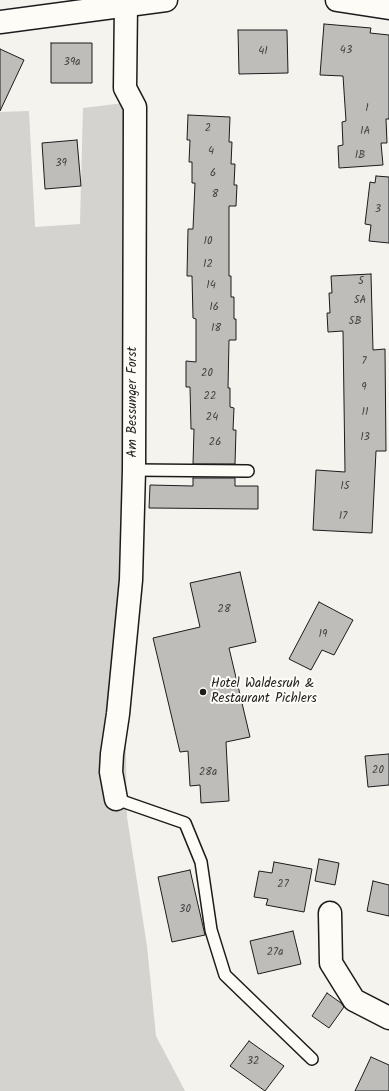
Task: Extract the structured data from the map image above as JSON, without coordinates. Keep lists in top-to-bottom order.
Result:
{
  "streets": {
    "street": ["Am Bessunger Forst"]
  },
  "places": ["Hotel Waldesruh & Restaurant Pichlers"],
  "house_numbers": [
    "43",
    "41",
    "39a",
    "1",
    "2",
    "1A",
    "4",
    "1B",
    "39",
    "6",
    "8",
    "3",
    "10",
    "12",
    "5",
    "14",
    "5A",
    "16",
    "5B",
    "18",
    "7",
    "20",
    "9",
    "22",
    "11",
    "24",
    "13",
    "26",
    "15",
    "17",
    "28",
    "19",
    "20",
    "28a",
    "27",
    "30",
    "27a",
    "32"
  ]
}
